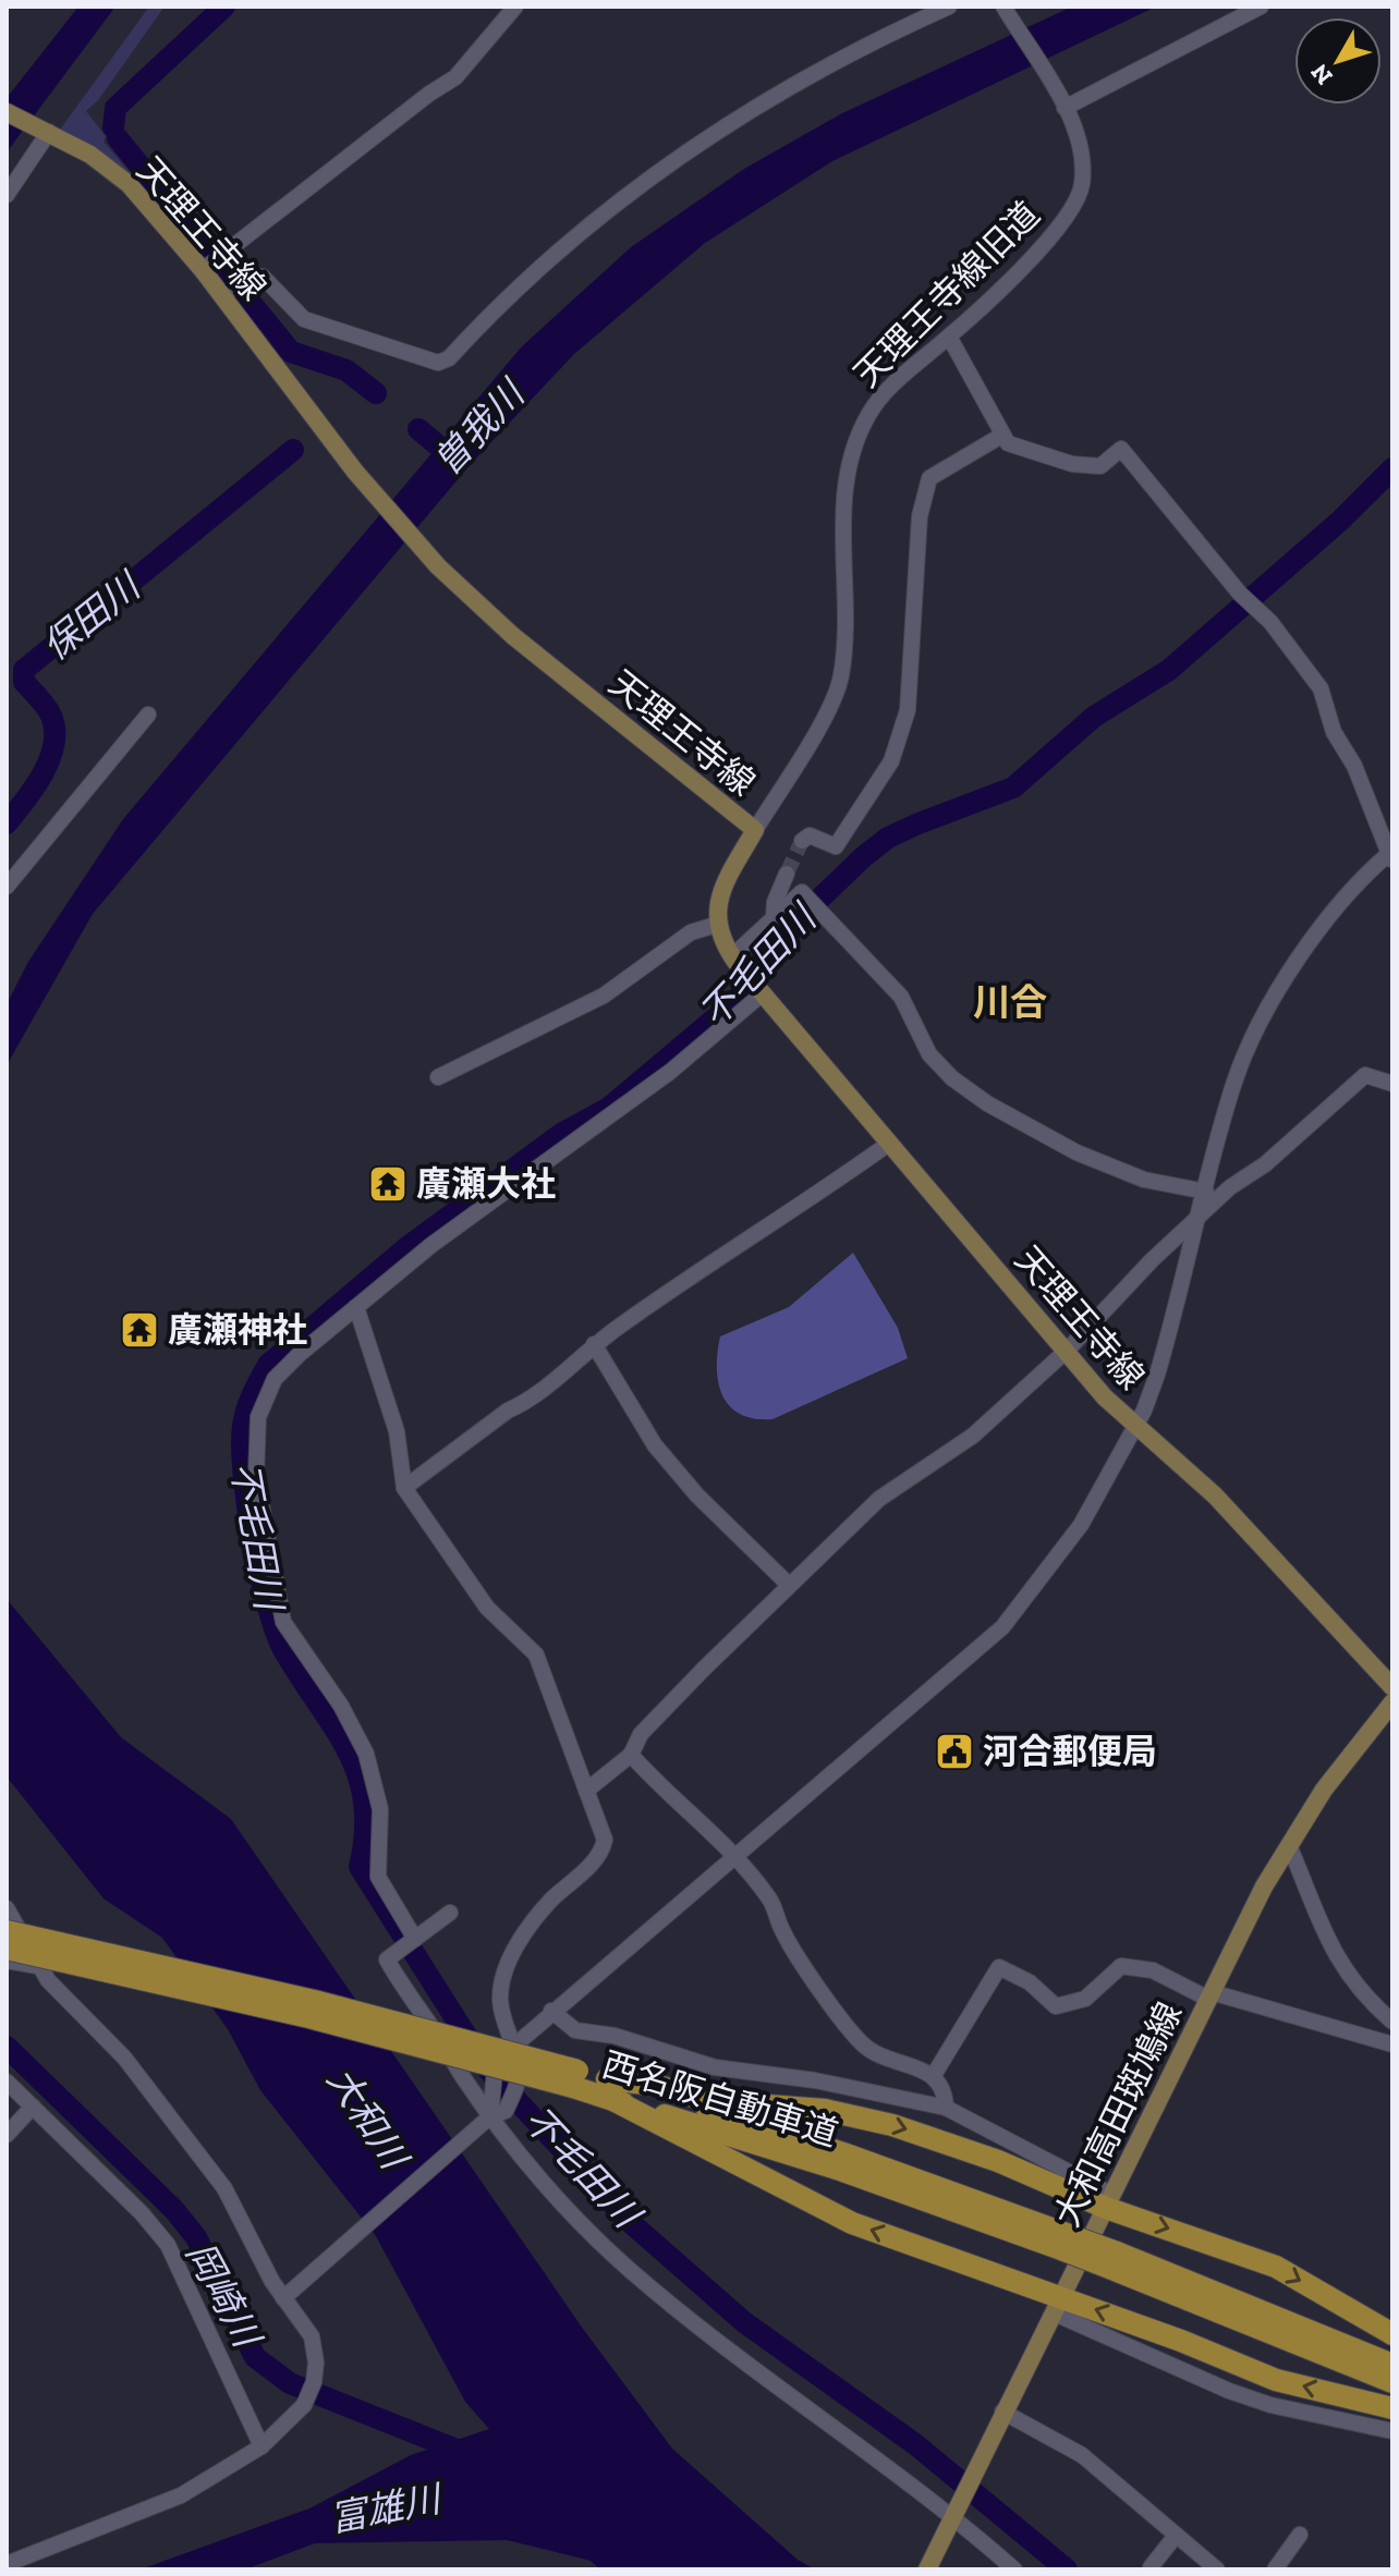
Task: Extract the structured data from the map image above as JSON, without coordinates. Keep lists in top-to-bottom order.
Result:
{
  "streets": {
    "highway": ["西名阪自動車道"],
    "main road": ["天理王寺線", "大和高田斑鳩線"],
    "street": ["天理王寺線旧道"]
  },
  "crossings": [
    ["天理王寺線", "天理王寺線旧道"]
  ],
  "districts": ["川合"],
  "water": [
    "曽我川",
    "保田川",
    "不毛田川",
    "大和川",
    "岡崎川",
    "富雄川"
  ],
  "places": {
    "temple": ["廣瀬大社", "廣瀬神社"],
    "public building": ["河合郵便局"]
  },
  "north": "bottom left"
}
